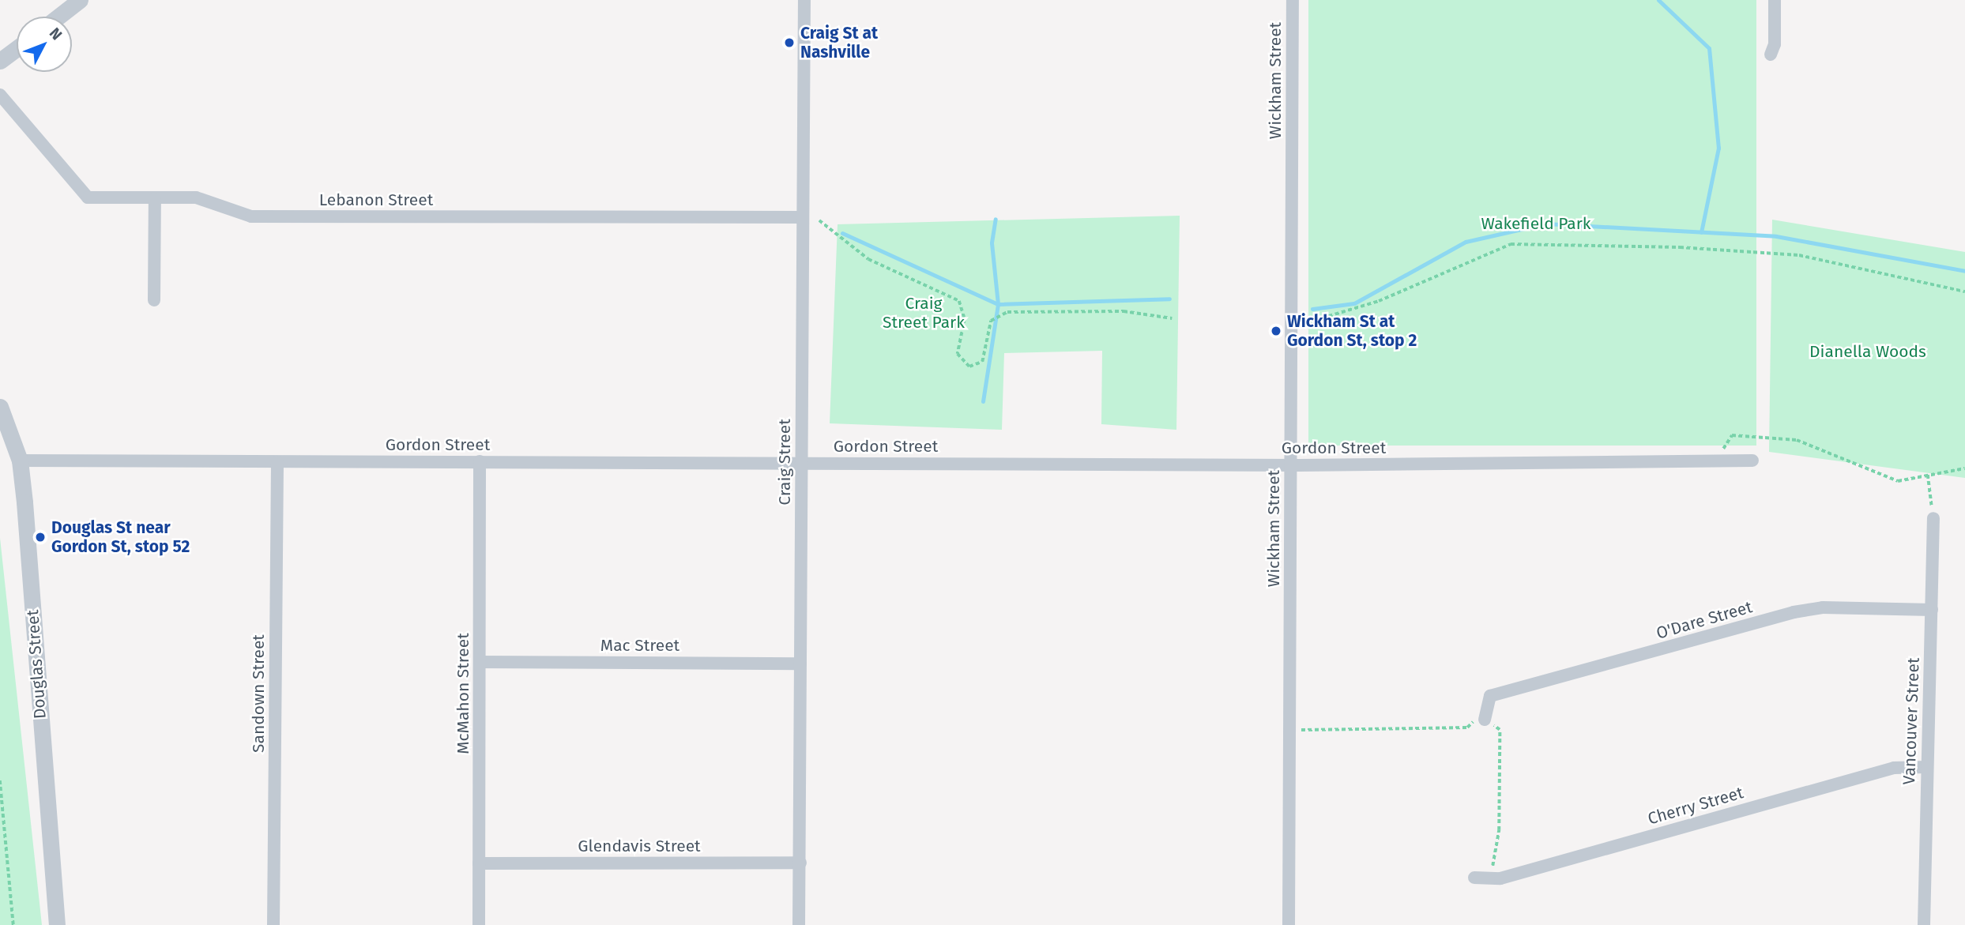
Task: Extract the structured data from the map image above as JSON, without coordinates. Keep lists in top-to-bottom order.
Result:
{
  "streets": {
    "street": [
      "Wickham Street",
      "Lebanon Street",
      "Gordon Street",
      "Craig Street",
      "O'Dare Street",
      "Mac Street",
      "Douglas Street",
      "Sandown Street",
      "McMahon Street",
      "Vancouver Street",
      "Cherry Street",
      "Glendavis Street"
    ]
  },
  "crossings": [
    ["Wickham Street", "Gordon Street"],
    ["Lebanon Street", "Craig Street"],
    ["Gordon Street", "Craig Street"],
    ["Gordon Street", "Douglas Street"],
    ["Gordon Street", "Sandown Street"],
    ["Gordon Street", "McMahon Street"],
    ["Craig Street", "Mac Street"],
    ["Craig Street", "Glendavis Street"],
    ["O'Dare Street", "Vancouver Street"],
    ["Mac Street", "McMahon Street"],
    ["McMahon Street", "Glendavis Street"],
    ["Vancouver Street", "Cherry Street"]
  ],
  "parks": ["Wakefield Park", "Craig Street Park", "Dianella Woods"],
  "places": ["Craig St at Nashville", "Wickham St at Gordon St, stop 2", "Douglas St near Gordon St, stop 52"],
  "north": "top right"
}
